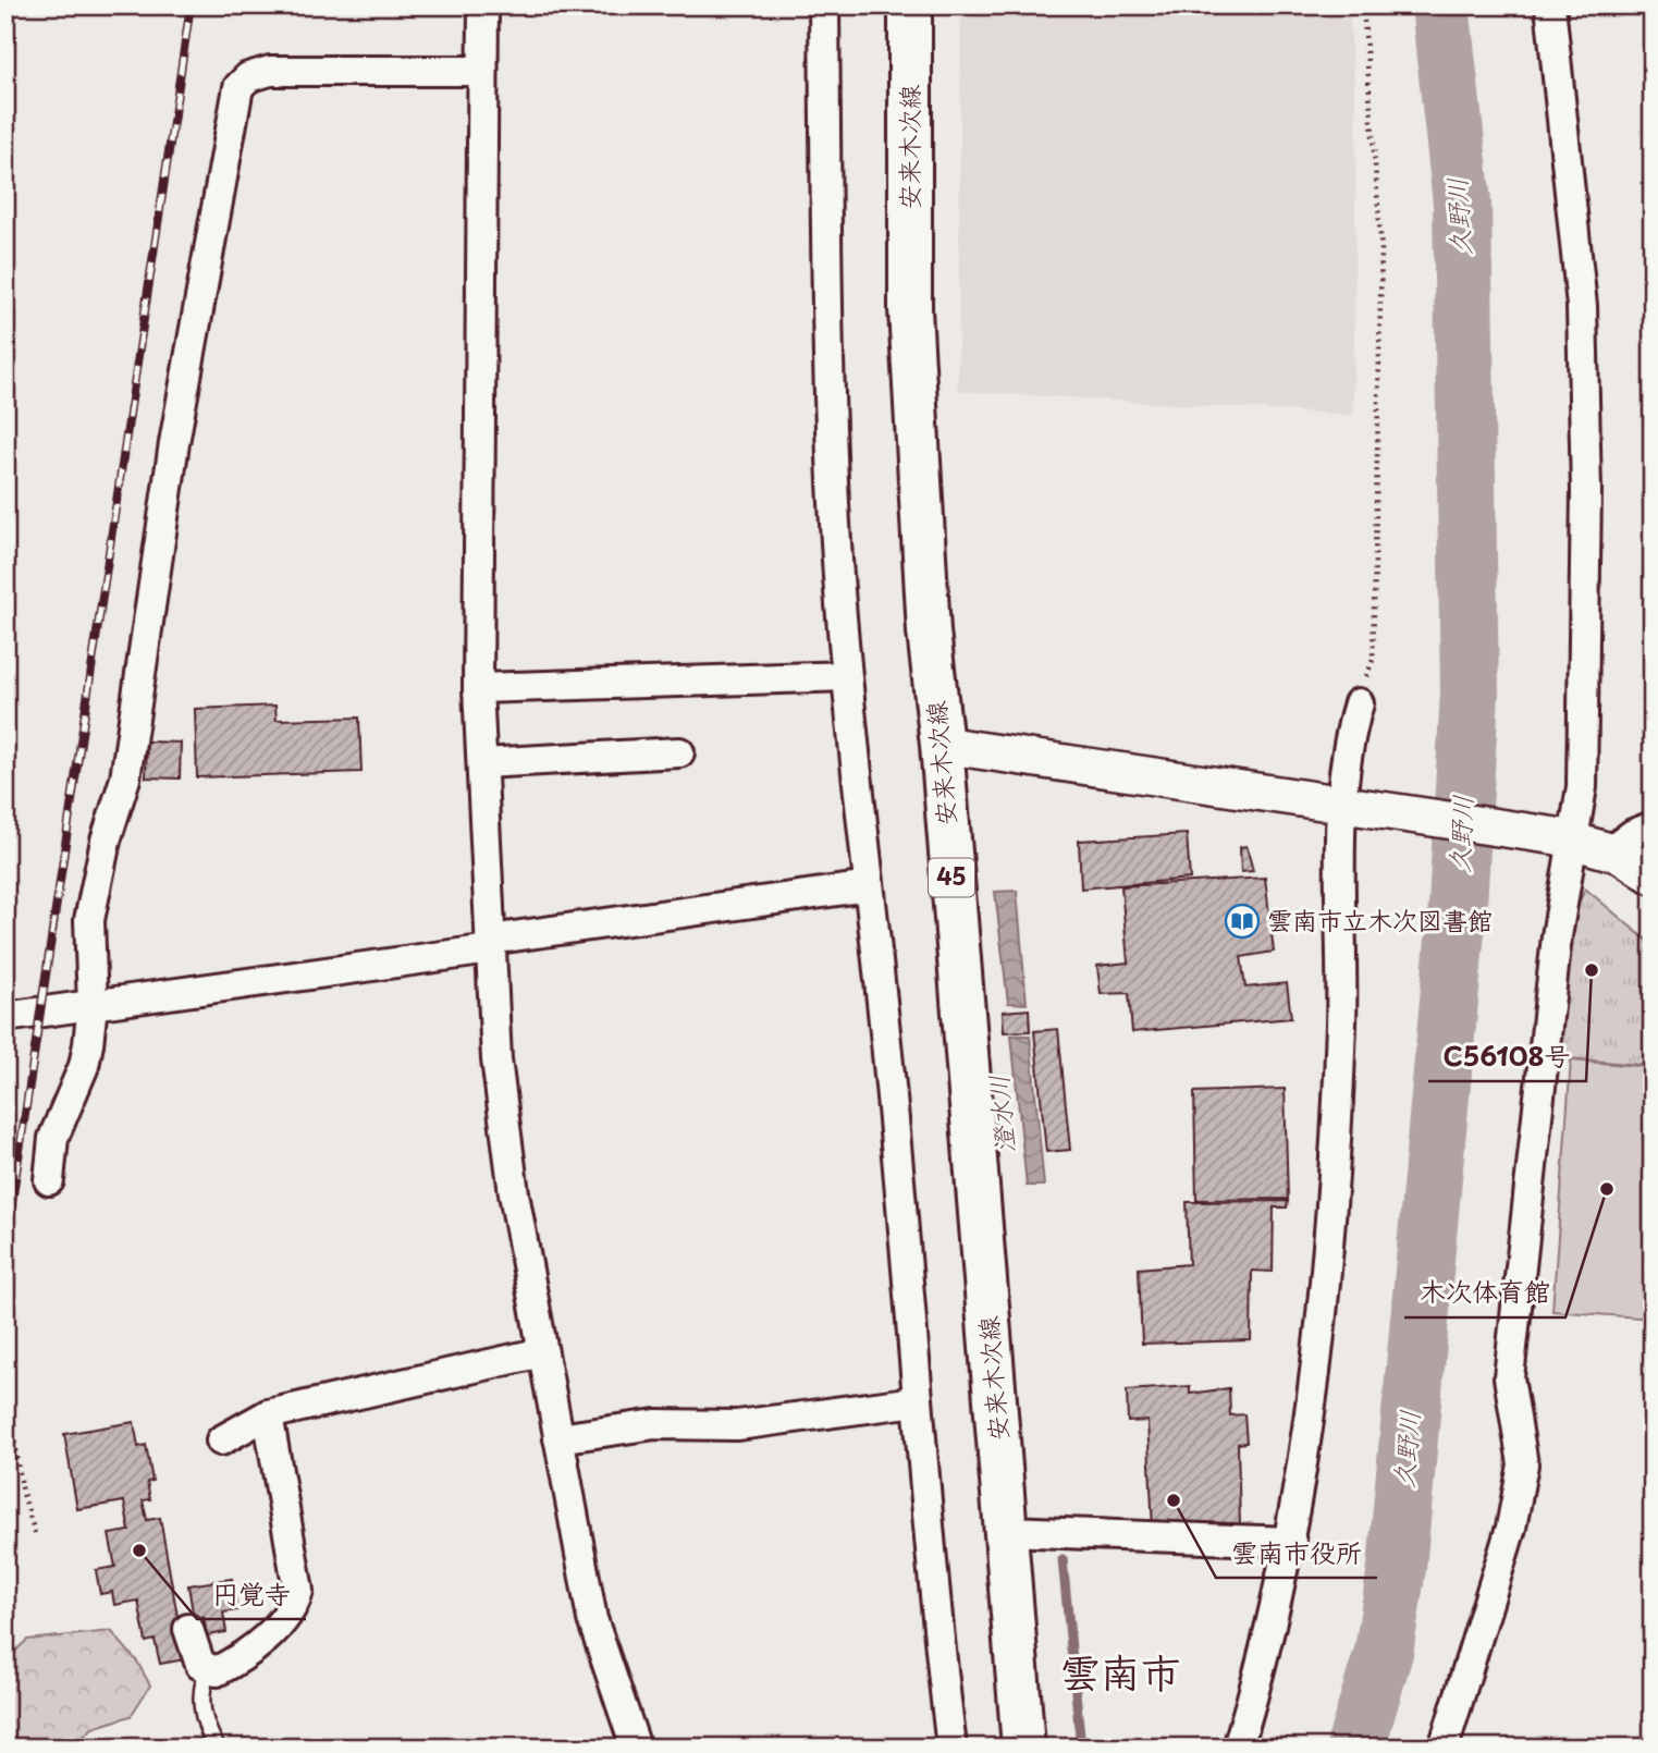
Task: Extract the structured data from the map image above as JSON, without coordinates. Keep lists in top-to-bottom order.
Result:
{
  "streets": {
    "main road": ["安来木次線", "45"]
  },
  "districts": ["雲南市"],
  "water": ["久野川", "澄水川"],
  "places": {
    "library": ["雲南市立木次図書館"],
    "other": [
      "C56108号",
      "木次体育館",
      "雲南市役所",
      "円覚寺"
    ]
  }
}
